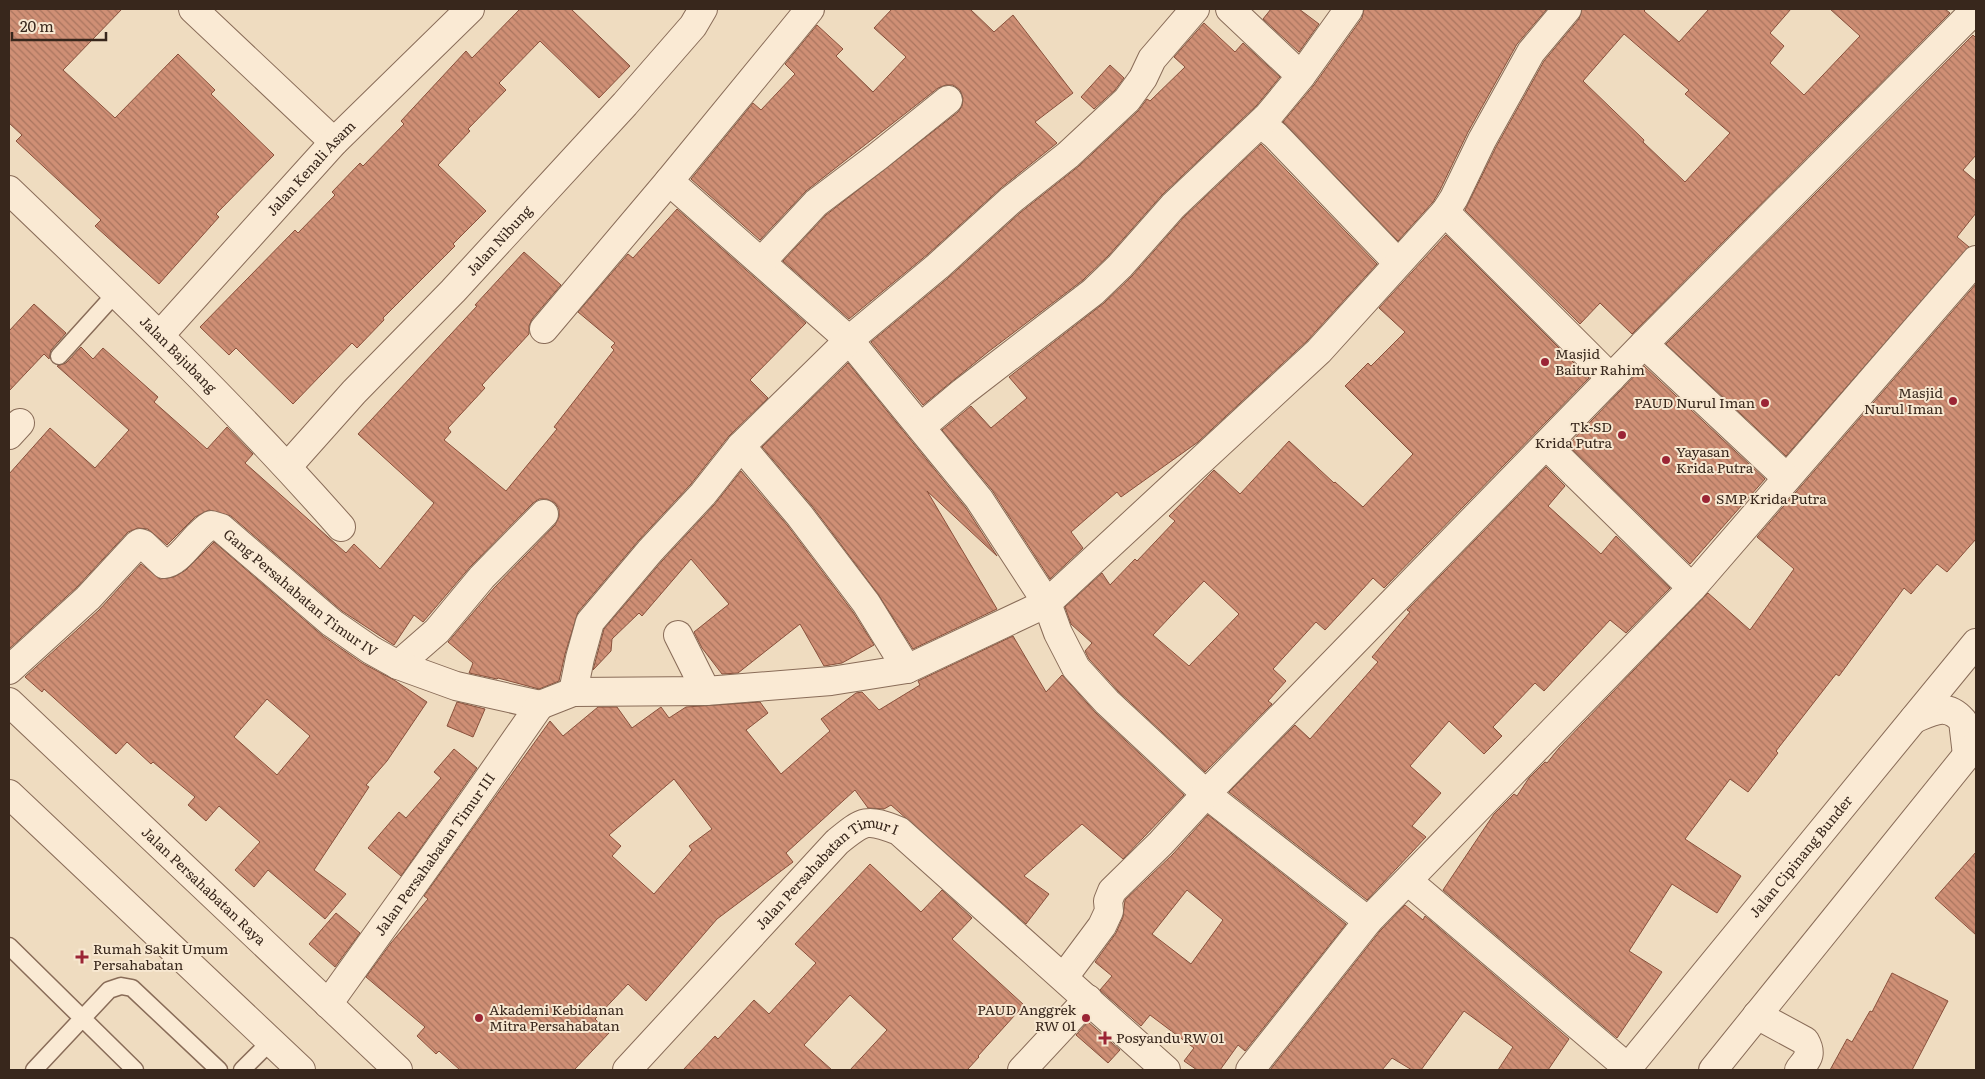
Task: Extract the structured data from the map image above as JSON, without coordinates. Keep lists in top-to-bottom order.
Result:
{
  "streets": {
    "street": [
      "Jalan Kenali Asam",
      "Jalan Nibung",
      "Jalan Bajubang",
      "Gang Persahabatan Timur IV",
      "Jalan Persahabatan Timur III",
      "Jalan Cipinang Bunder",
      "Jalan Persahabatan Timur I",
      "Jalan Persahabatan Raya"
    ]
  },
  "crossings": [
    ["Jalan Kenali Asam", "Jalan Bajubang"],
    ["Jalan Nibung", "Jalan Bajubang"],
    ["Gang Persahabatan Timur IV", "Jalan Persahabatan Timur III"],
    ["Jalan Persahabatan Timur III", "Jalan Persahabatan Raya"]
  ],
  "places": {
    "other": [
      "Masjid Baitur Rahim",
      "Masjid Nurul Iman",
      "PAUD Nurul Iman",
      "Tk-SD Krida Putra",
      "Yayasan Krida Putra",
      "SMP Krida Putra",
      "Akademi Kebidanan Mitra Persahabatan",
      "PAUD Anggrek RW 01"
    ],
    "health": ["Rumah Sakit Umum Persahabatan", "Posyandu RW 01"]
  },
  "scale_bar": "20 m"
}
